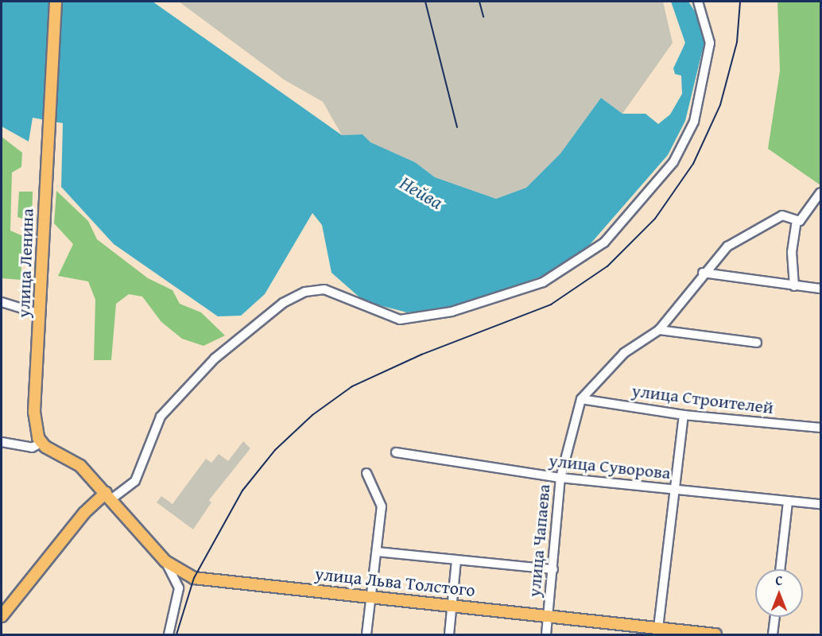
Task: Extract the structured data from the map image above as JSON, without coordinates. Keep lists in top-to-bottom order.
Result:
{
  "streets": {
    "main road": ["улица Ленина", "улица Льва Толстого"],
    "street": ["улица Строителей", "улица Суворова", "улица Чапаева"]
  },
  "crossings": [
    ["улица Строителей", "улица Чапаева"],
    ["улица Суворова", "улица Чапаева"],
    ["улица Чапаева", "улица Льва Толстого"]
  ],
  "water": ["Нейва"],
  "north": "top"
}
